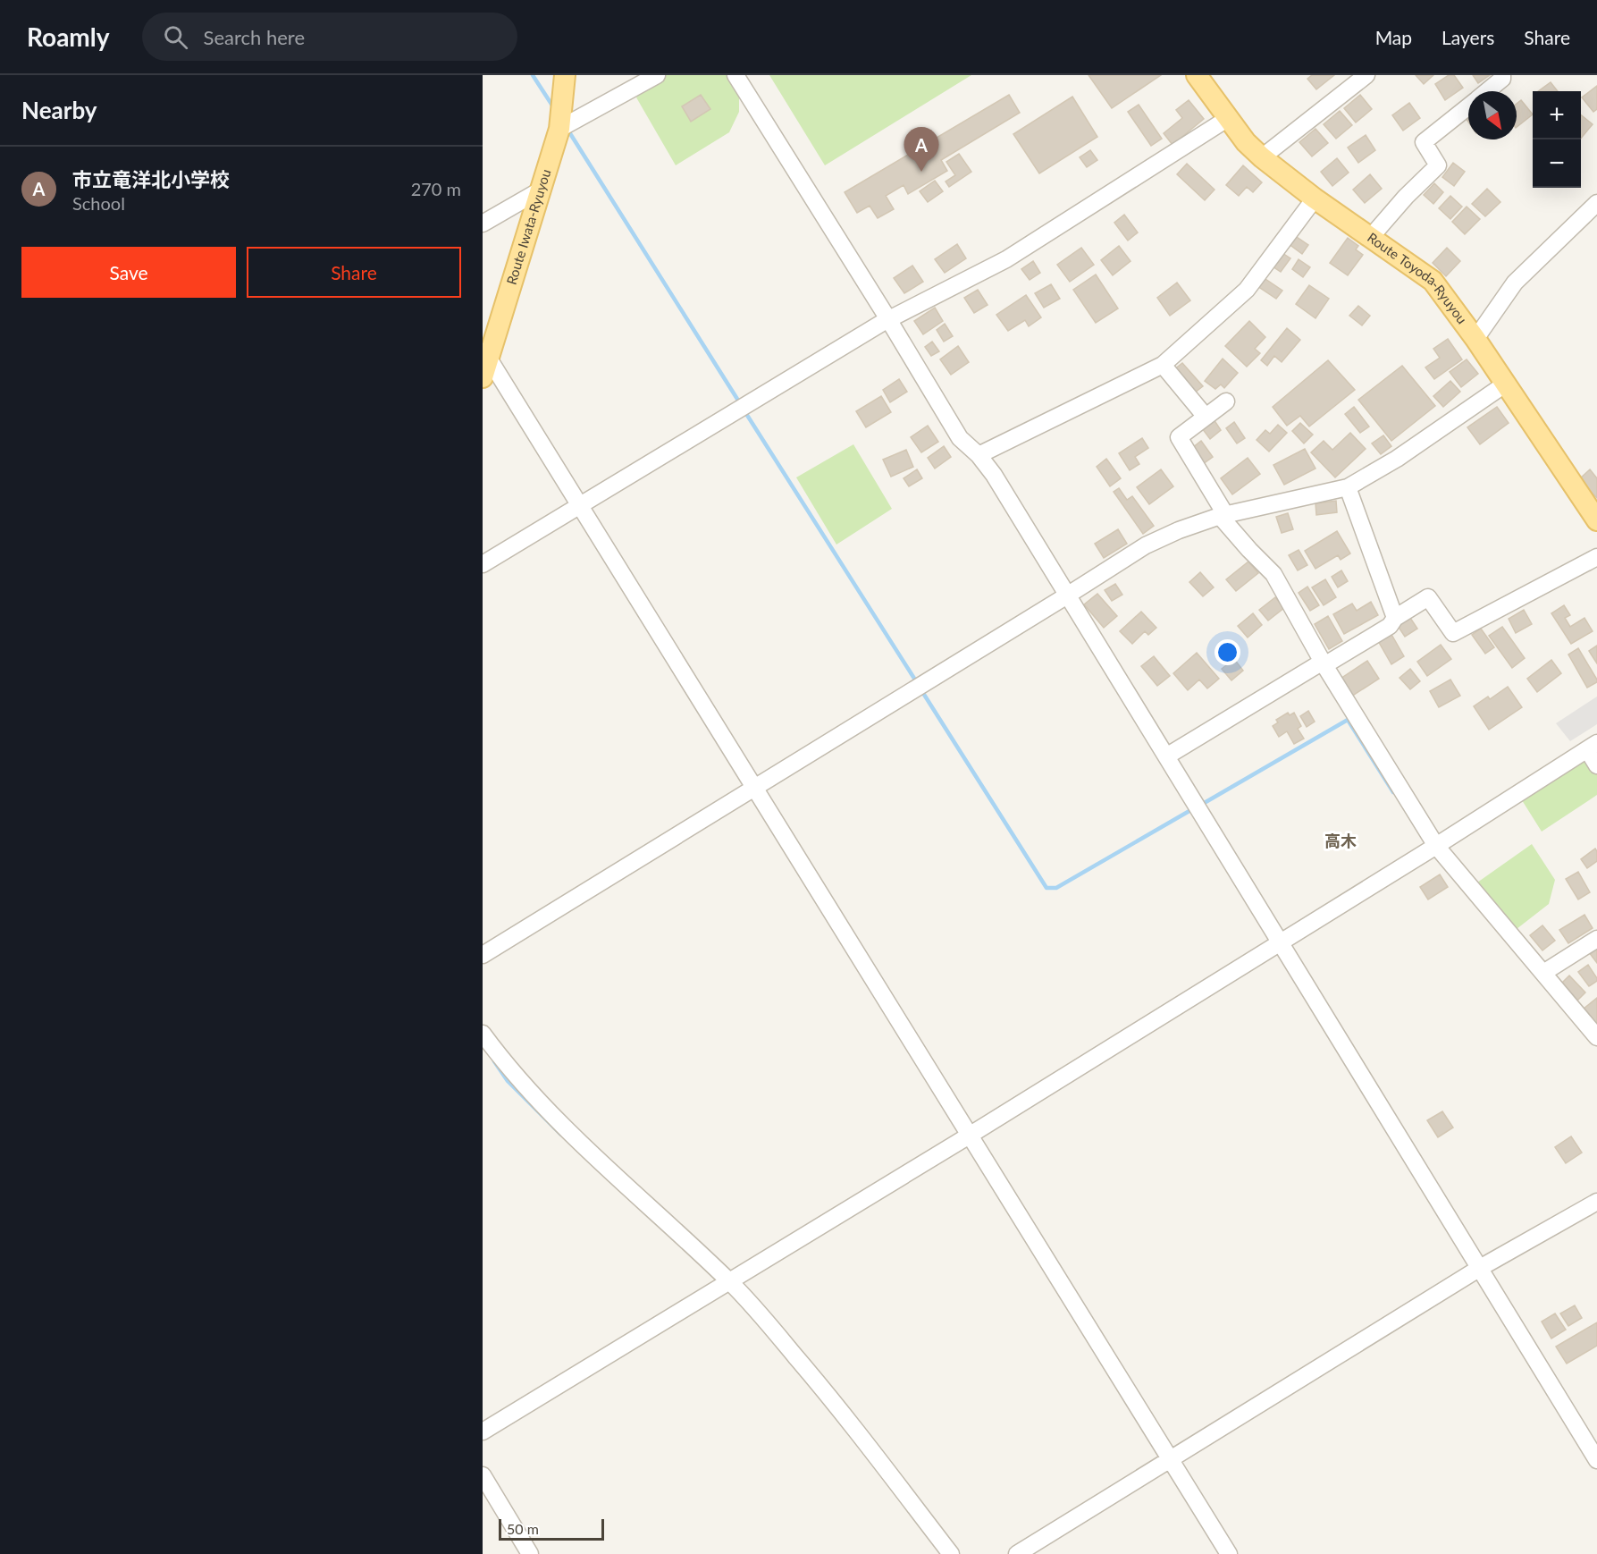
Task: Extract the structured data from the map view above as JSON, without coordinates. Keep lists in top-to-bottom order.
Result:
{
  "streets": {
    "main road": ["Route Iwata-Ryuyou", "Route Toyoda-Ryuyou"]
  },
  "districts": ["高木"],
  "scale_bar": "50 m",
  "north": "bottom right",
  "page": {
    "header": "Roamly",
    "search": "Search here",
    "nav": ["Map", "Layers", "Share"],
    "heading": "Nearby",
    "map_buttons": ["+", "−"],
    "pins": "A",
    "list": [
      {
        "mark": "A",
        "name": "市立竜洋北小学校",
        "note": "School",
        "value": "270 m"
      }
    ],
    "buttons": ["Save", "Share"],
    "scale": "50 m"
  }
}
